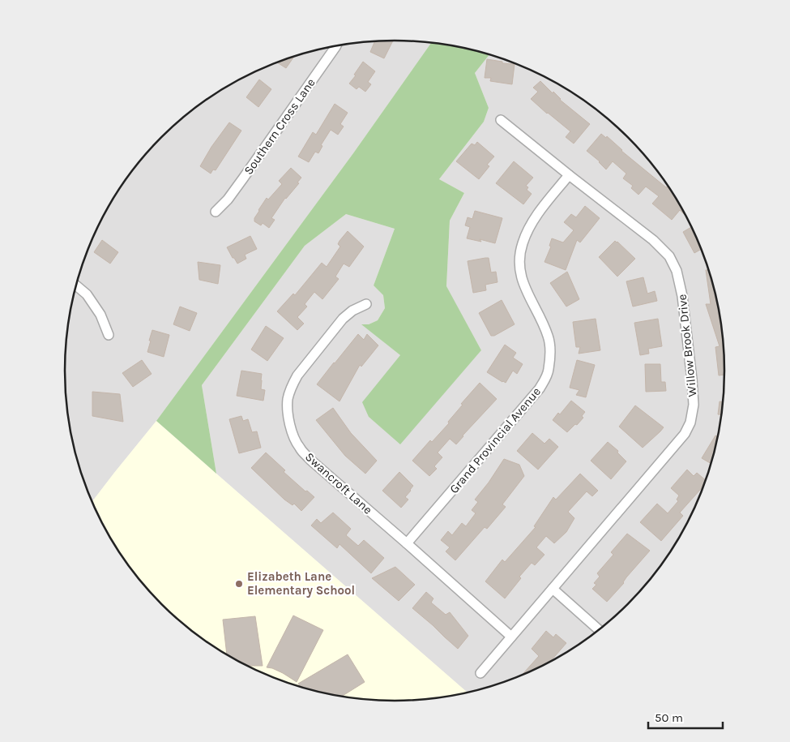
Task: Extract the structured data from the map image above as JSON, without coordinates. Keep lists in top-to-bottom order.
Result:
{
  "streets": {
    "street": [
      "Southern Cross Lane",
      "Willow Brook Drive",
      "Grand Provincial Avenue",
      "Swancroft Lane"
    ]
  },
  "crossings": [
    ["Willow Brook Drive", "Grand Provincial Avenue"],
    ["Willow Brook Drive", "Swancroft Lane"],
    ["Grand Provincial Avenue", "Swancroft Lane"]
  ],
  "places": ["Elizabeth Lane Elementary School"],
  "scale_bar": "50 m"
}
